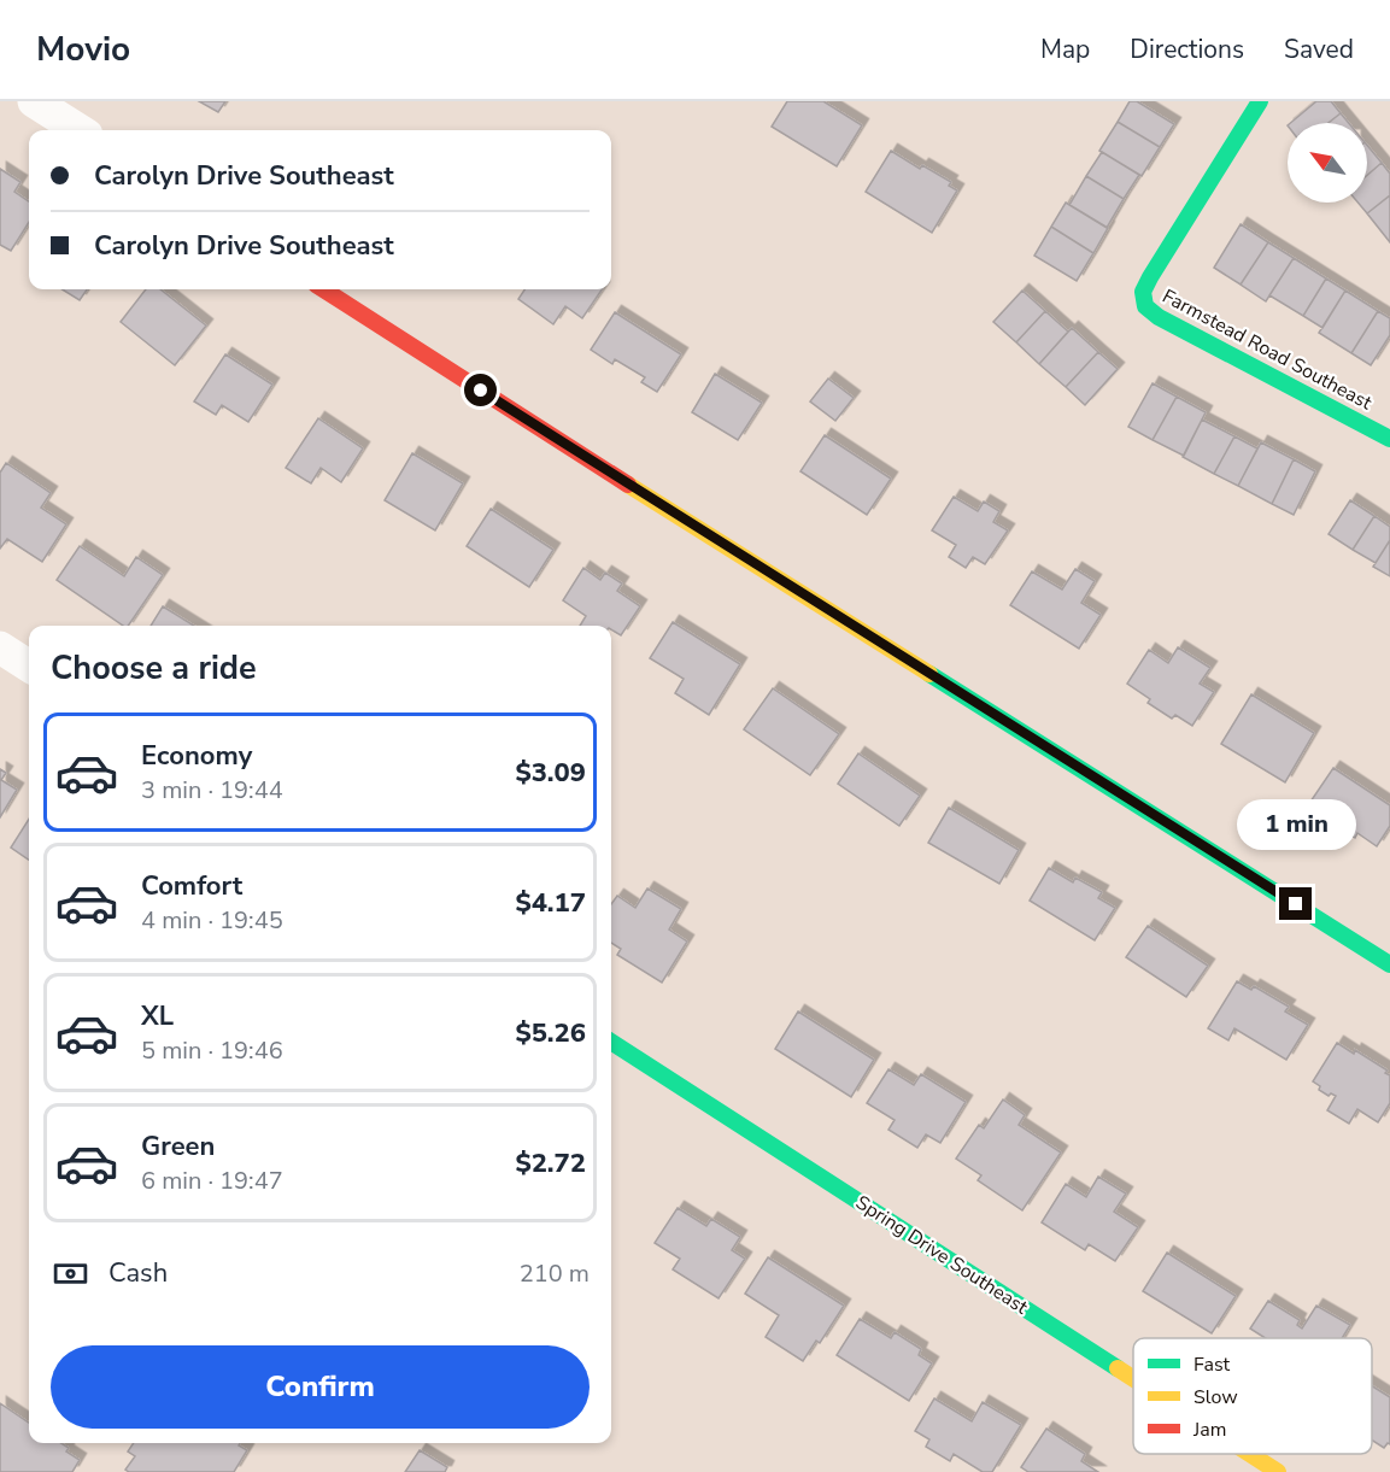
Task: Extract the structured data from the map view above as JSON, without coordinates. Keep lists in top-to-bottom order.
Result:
{
  "streets": {
    "street": ["Farmstead Road Southeast", "Spring Drive Southeast"]
  },
  "legend": ["Fast", "Slow", "Jam"],
  "north": "top left",
  "page": {
    "header": "Movio",
    "nav": ["Map", "Directions", "Saved"],
    "banner": ["Carolyn Drive Southeast", "Carolyn Drive Southeast"],
    "heading": "Choose a ride",
    "list": [
      {
        "name": "Economy",
        "note": "3 min · 19:44",
        "value": "$3.09"
      },
      {
        "name": "Comfort",
        "note": "4 min · 19:45",
        "value": "$4.17"
      },
      {
        "name": "XL",
        "note": "5 min · 19:46",
        "value": "$5.26"
      },
      {
        "name": "Green",
        "note": "6 min · 19:47",
        "value": "$2.72"
      }
    ],
    "bubble": "1 min",
    "pay": ["Cash", "210 m"],
    "buttons": "Confirm"
  }
}
